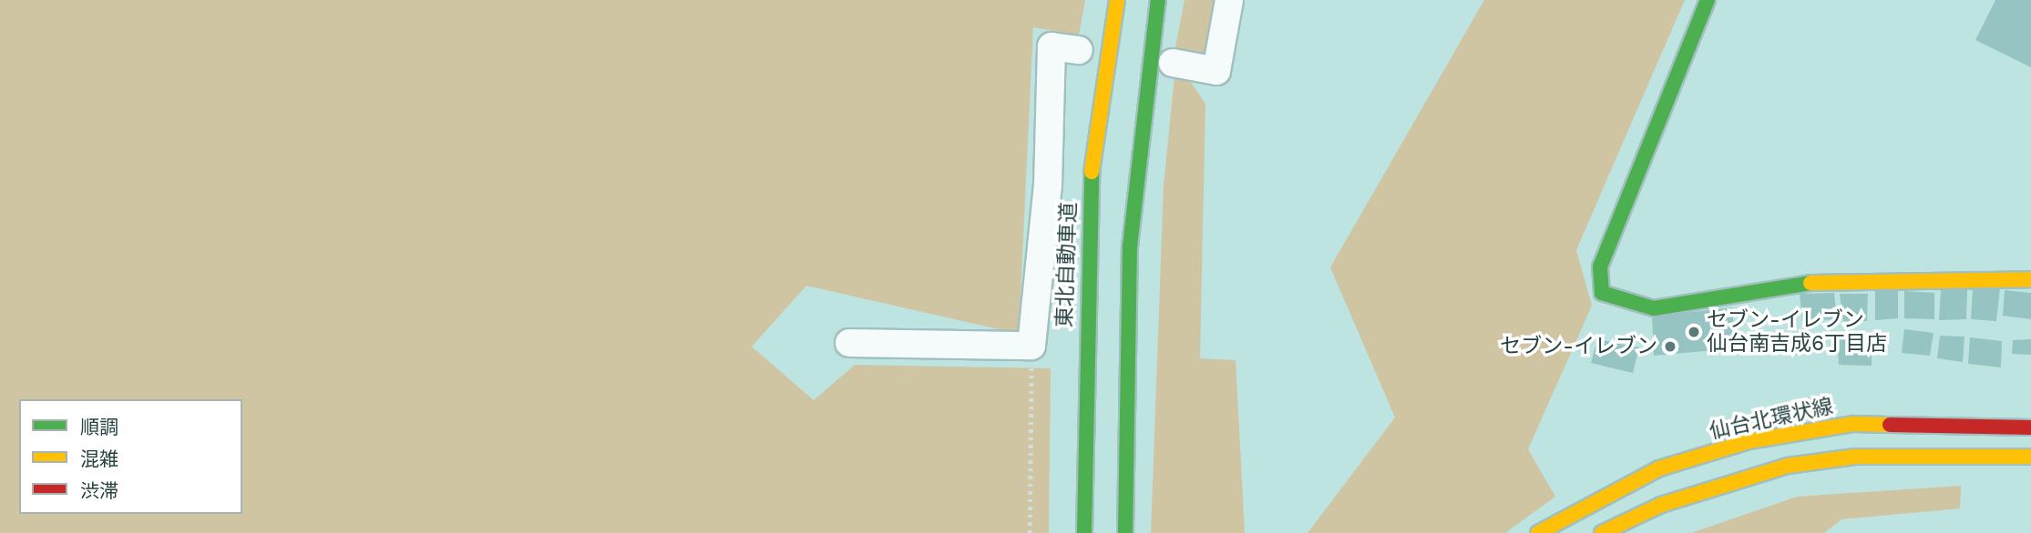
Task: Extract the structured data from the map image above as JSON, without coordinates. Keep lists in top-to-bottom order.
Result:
{
  "streets": {
    "main road": ["東北自動車道", "仙台北環状線"]
  },
  "places": ["セブン-イレブン 仙台南吉成6丁目店", "セブン-イレブン"],
  "legend": ["順調", "混雑", "渋滞"]
}
